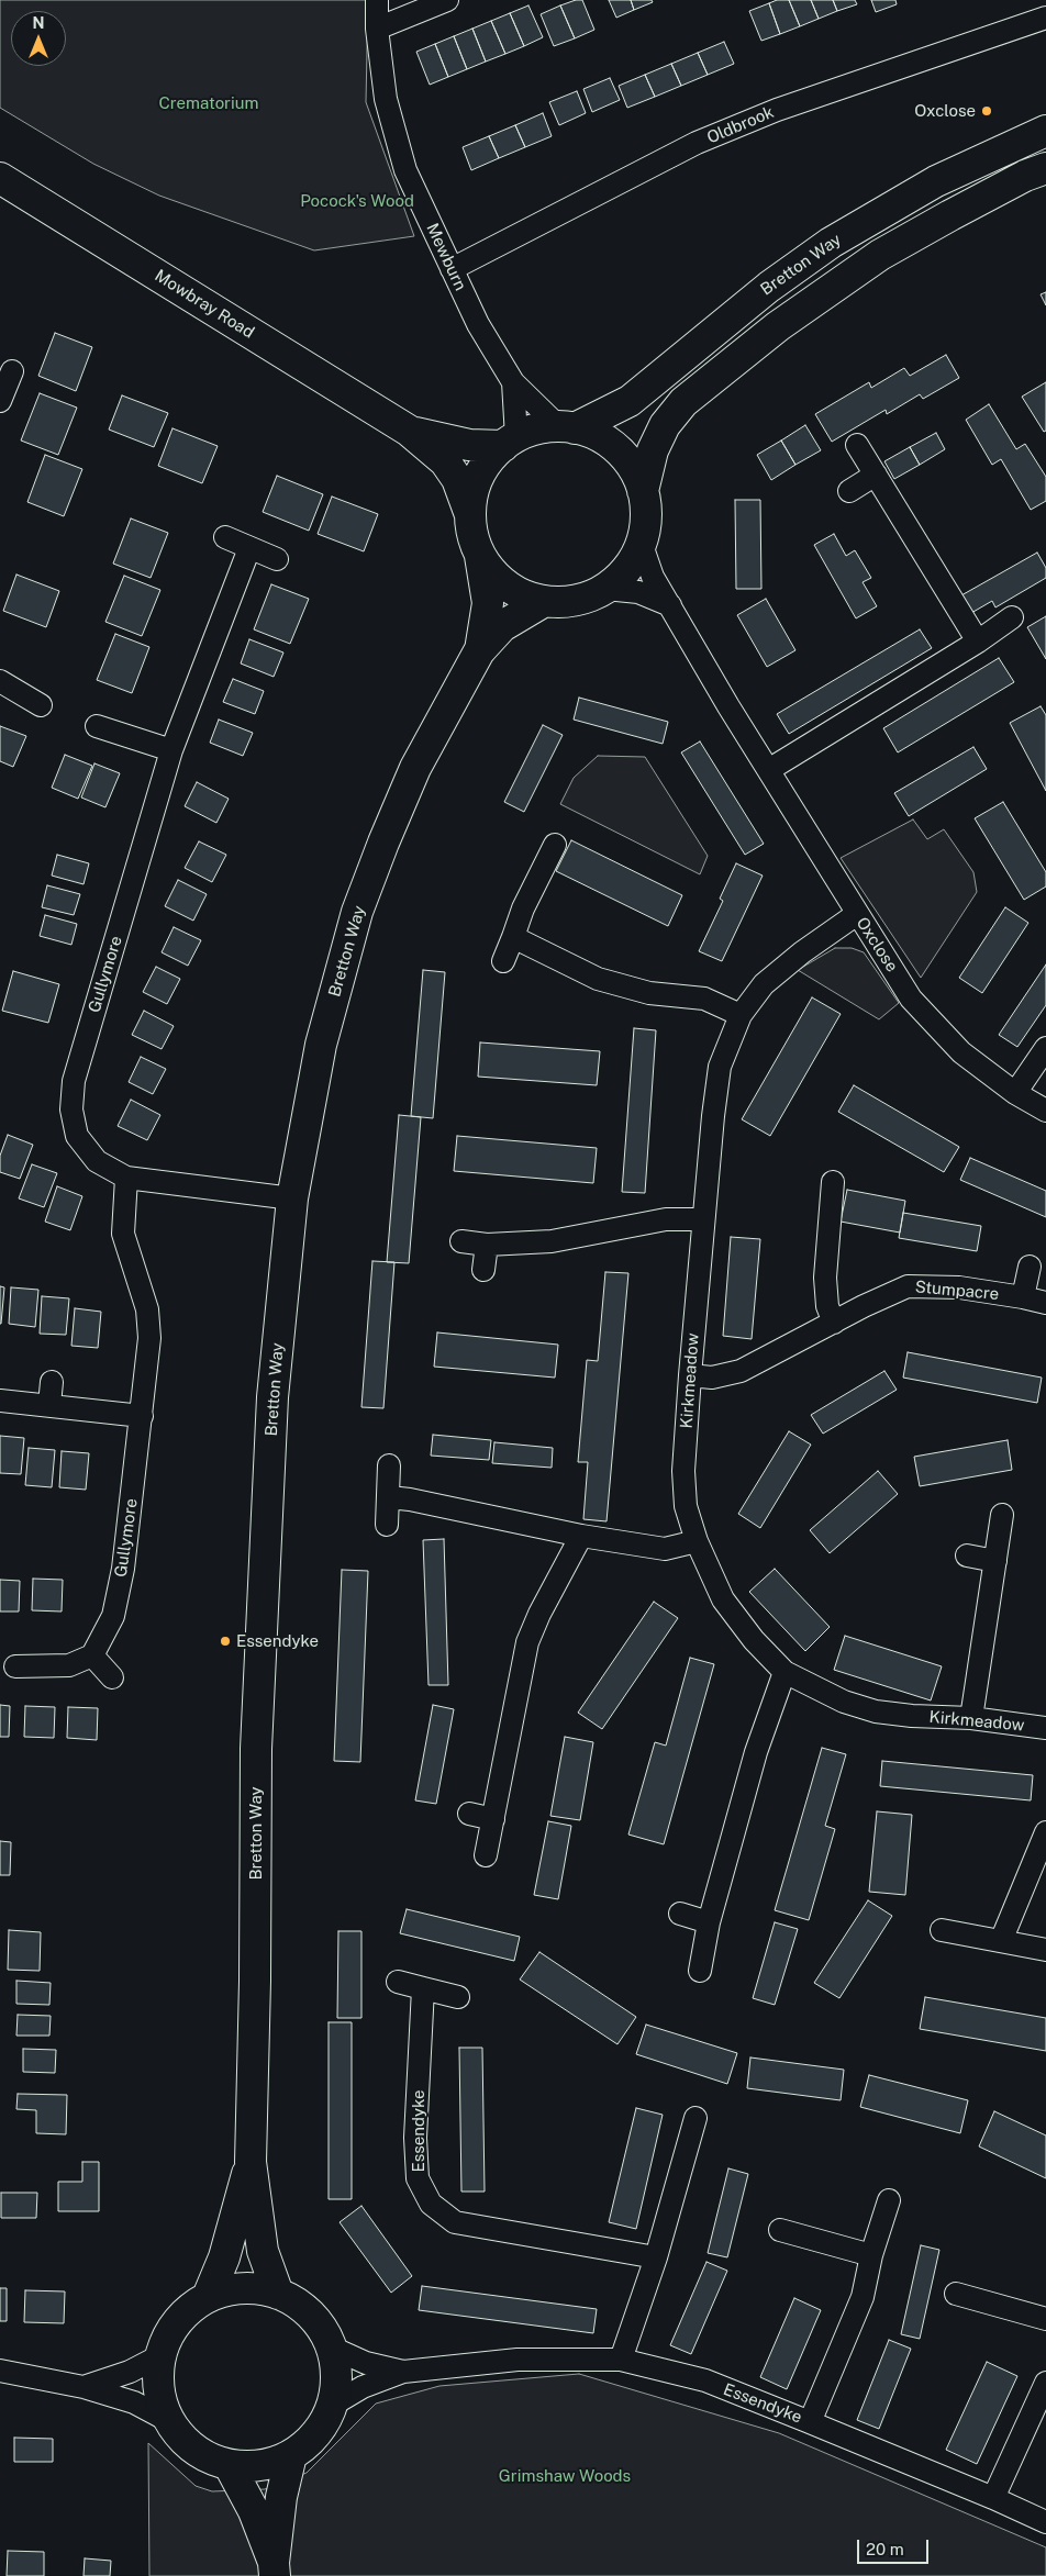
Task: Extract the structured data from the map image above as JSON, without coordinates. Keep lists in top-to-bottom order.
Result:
{
  "streets": {
    "street": [
      "Oldbrook",
      "Mewburn",
      "Bretton Way",
      "Mowbray Road",
      "Oxclose",
      "Gullymore",
      "Stumpacre",
      "Kirkmeadow",
      "Essendyke"
    ]
  },
  "crossings": [
    ["Oldbrook", "Mewburn"],
    ["Mewburn", "Bretton Way"],
    ["Mewburn", "Mowbray Road"],
    ["Mewburn", "Oxclose"],
    ["Bretton Way", "Mowbray Road"],
    ["Bretton Way", "Oxclose"],
    ["Bretton Way", "Gullymore"],
    ["Bretton Way", "Essendyke"],
    ["Mowbray Road", "Oxclose"],
    ["Oxclose", "Kirkmeadow"],
    ["Stumpacre", "Kirkmeadow"]
  ],
  "parks": ["Crematorium", "Pocock's Wood", "Grimshaw Woods"],
  "places": ["Oxclose", "Essendyke"],
  "scale_bar": "20 m",
  "north": "top"
}
